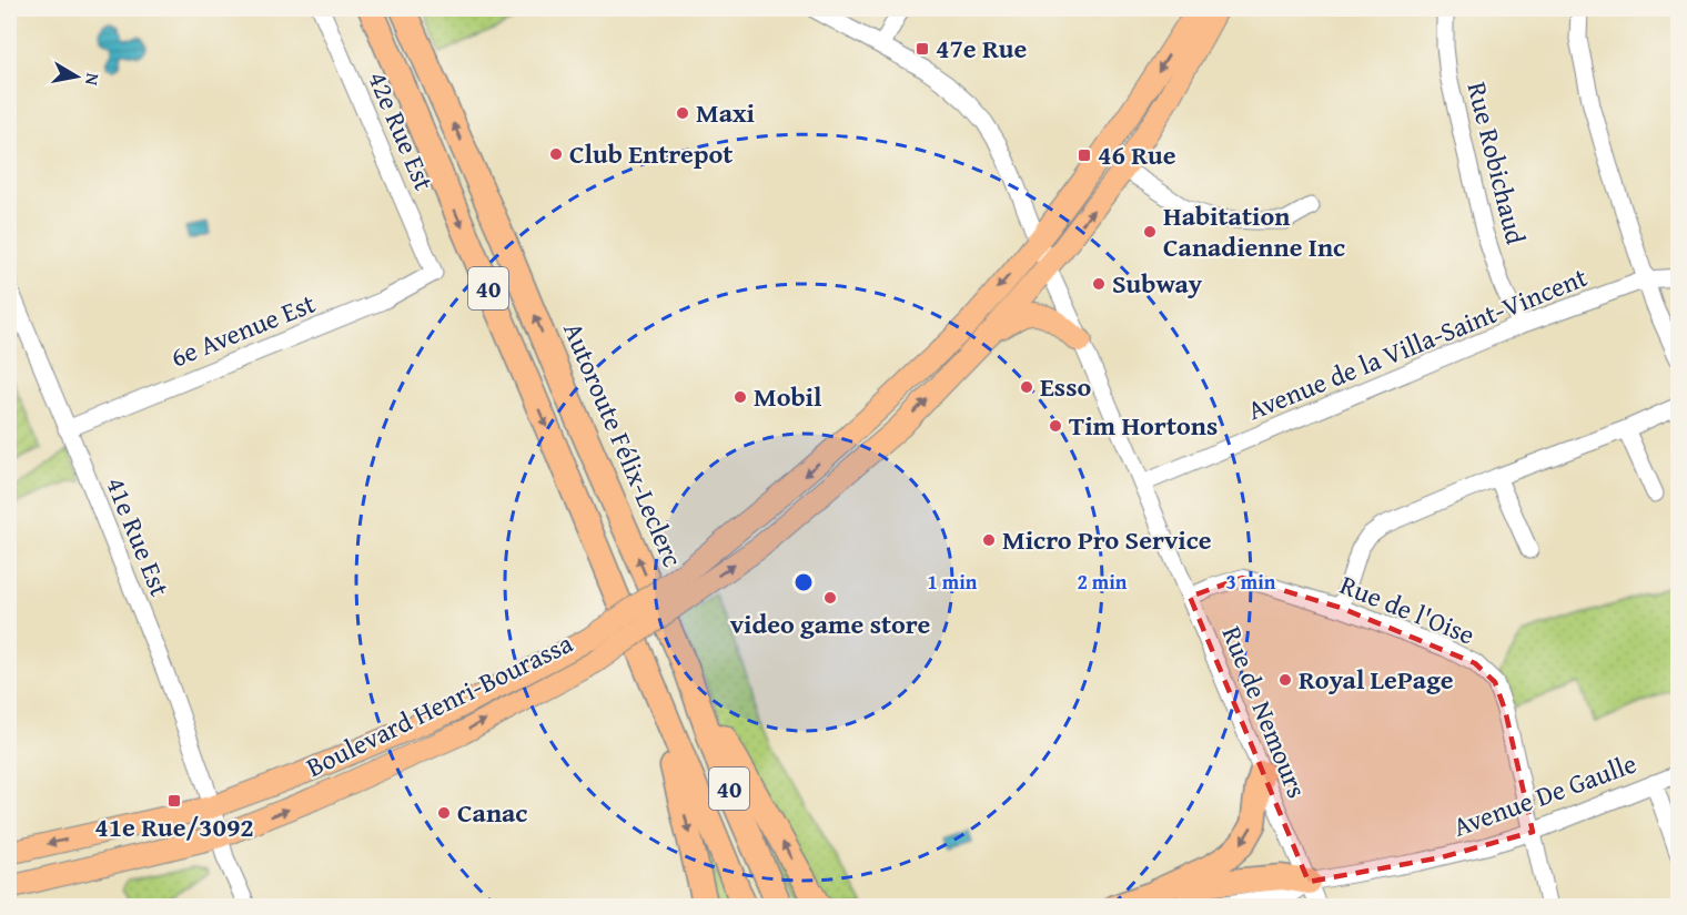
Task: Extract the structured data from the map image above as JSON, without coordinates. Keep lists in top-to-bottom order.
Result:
{
  "streets": {
    "highway": ["40", "Autoroute Félix-Leclerc"],
    "main road": ["Boulevard Henri-Bourassa"],
    "street": [
      "42e Rue Est",
      "Rue Robichaud",
      "6e Avenue Est",
      "Avenue de la Villa-Saint-Vincent",
      "41e Rue Est",
      "Rue de l'Oise",
      "Rue de Nemours",
      "Avenue De Gaulle"
    ]
  },
  "crossings": [
    ["42e Rue Est", "6e Avenue Est"],
    ["Rue Robichaud", "Avenue de la Villa-Saint-Vincent"],
    ["6e Avenue Est", "41e Rue Est"],
    ["Avenue de la Villa-Saint-Vincent", "Rue de Nemours"],
    ["41e Rue Est", "Boulevard Henri-Bourassa"],
    ["Rue de l'Oise", "Rue de Nemours"],
    ["Rue de l'Oise", "Avenue De Gaulle"],
    ["Boulevard Henri-Bourassa", "Rue de Nemours"],
    ["Rue de Nemours", "Avenue De Gaulle"]
  ],
  "places": {
    "transit": ["47e Rue", "46 Rue", "41e Rue/3092"],
    "other": [
      "Maxi",
      "Club Entrepot",
      "Habitation Canadienne Inc",
      "Subway",
      "Esso",
      "Mobil",
      "Tim Hortons",
      "Micro Pro Service",
      "video game store",
      "Royal LePage",
      "Canac"
    ]
  },
  "north": "right",
  "rings": ["1 min", "2 min", "3 min"]
}
